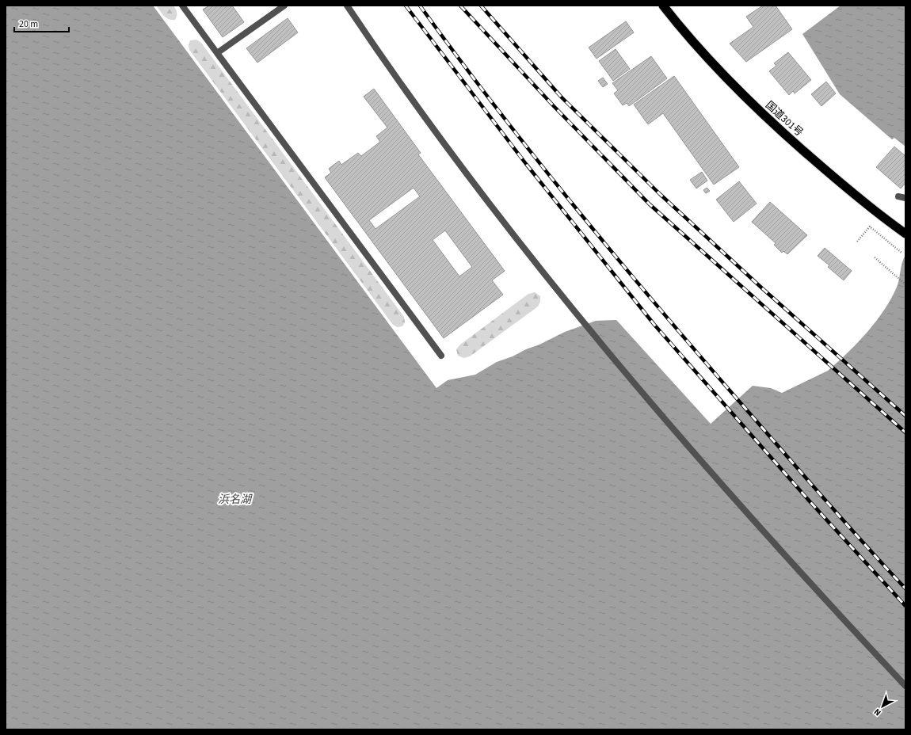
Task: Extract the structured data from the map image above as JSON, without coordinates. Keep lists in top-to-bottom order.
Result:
{
  "streets": {
    "highway": ["国道301号"]
  },
  "water": ["浜名湖"],
  "scale_bar": "20 m",
  "north": "bottom left"
}
